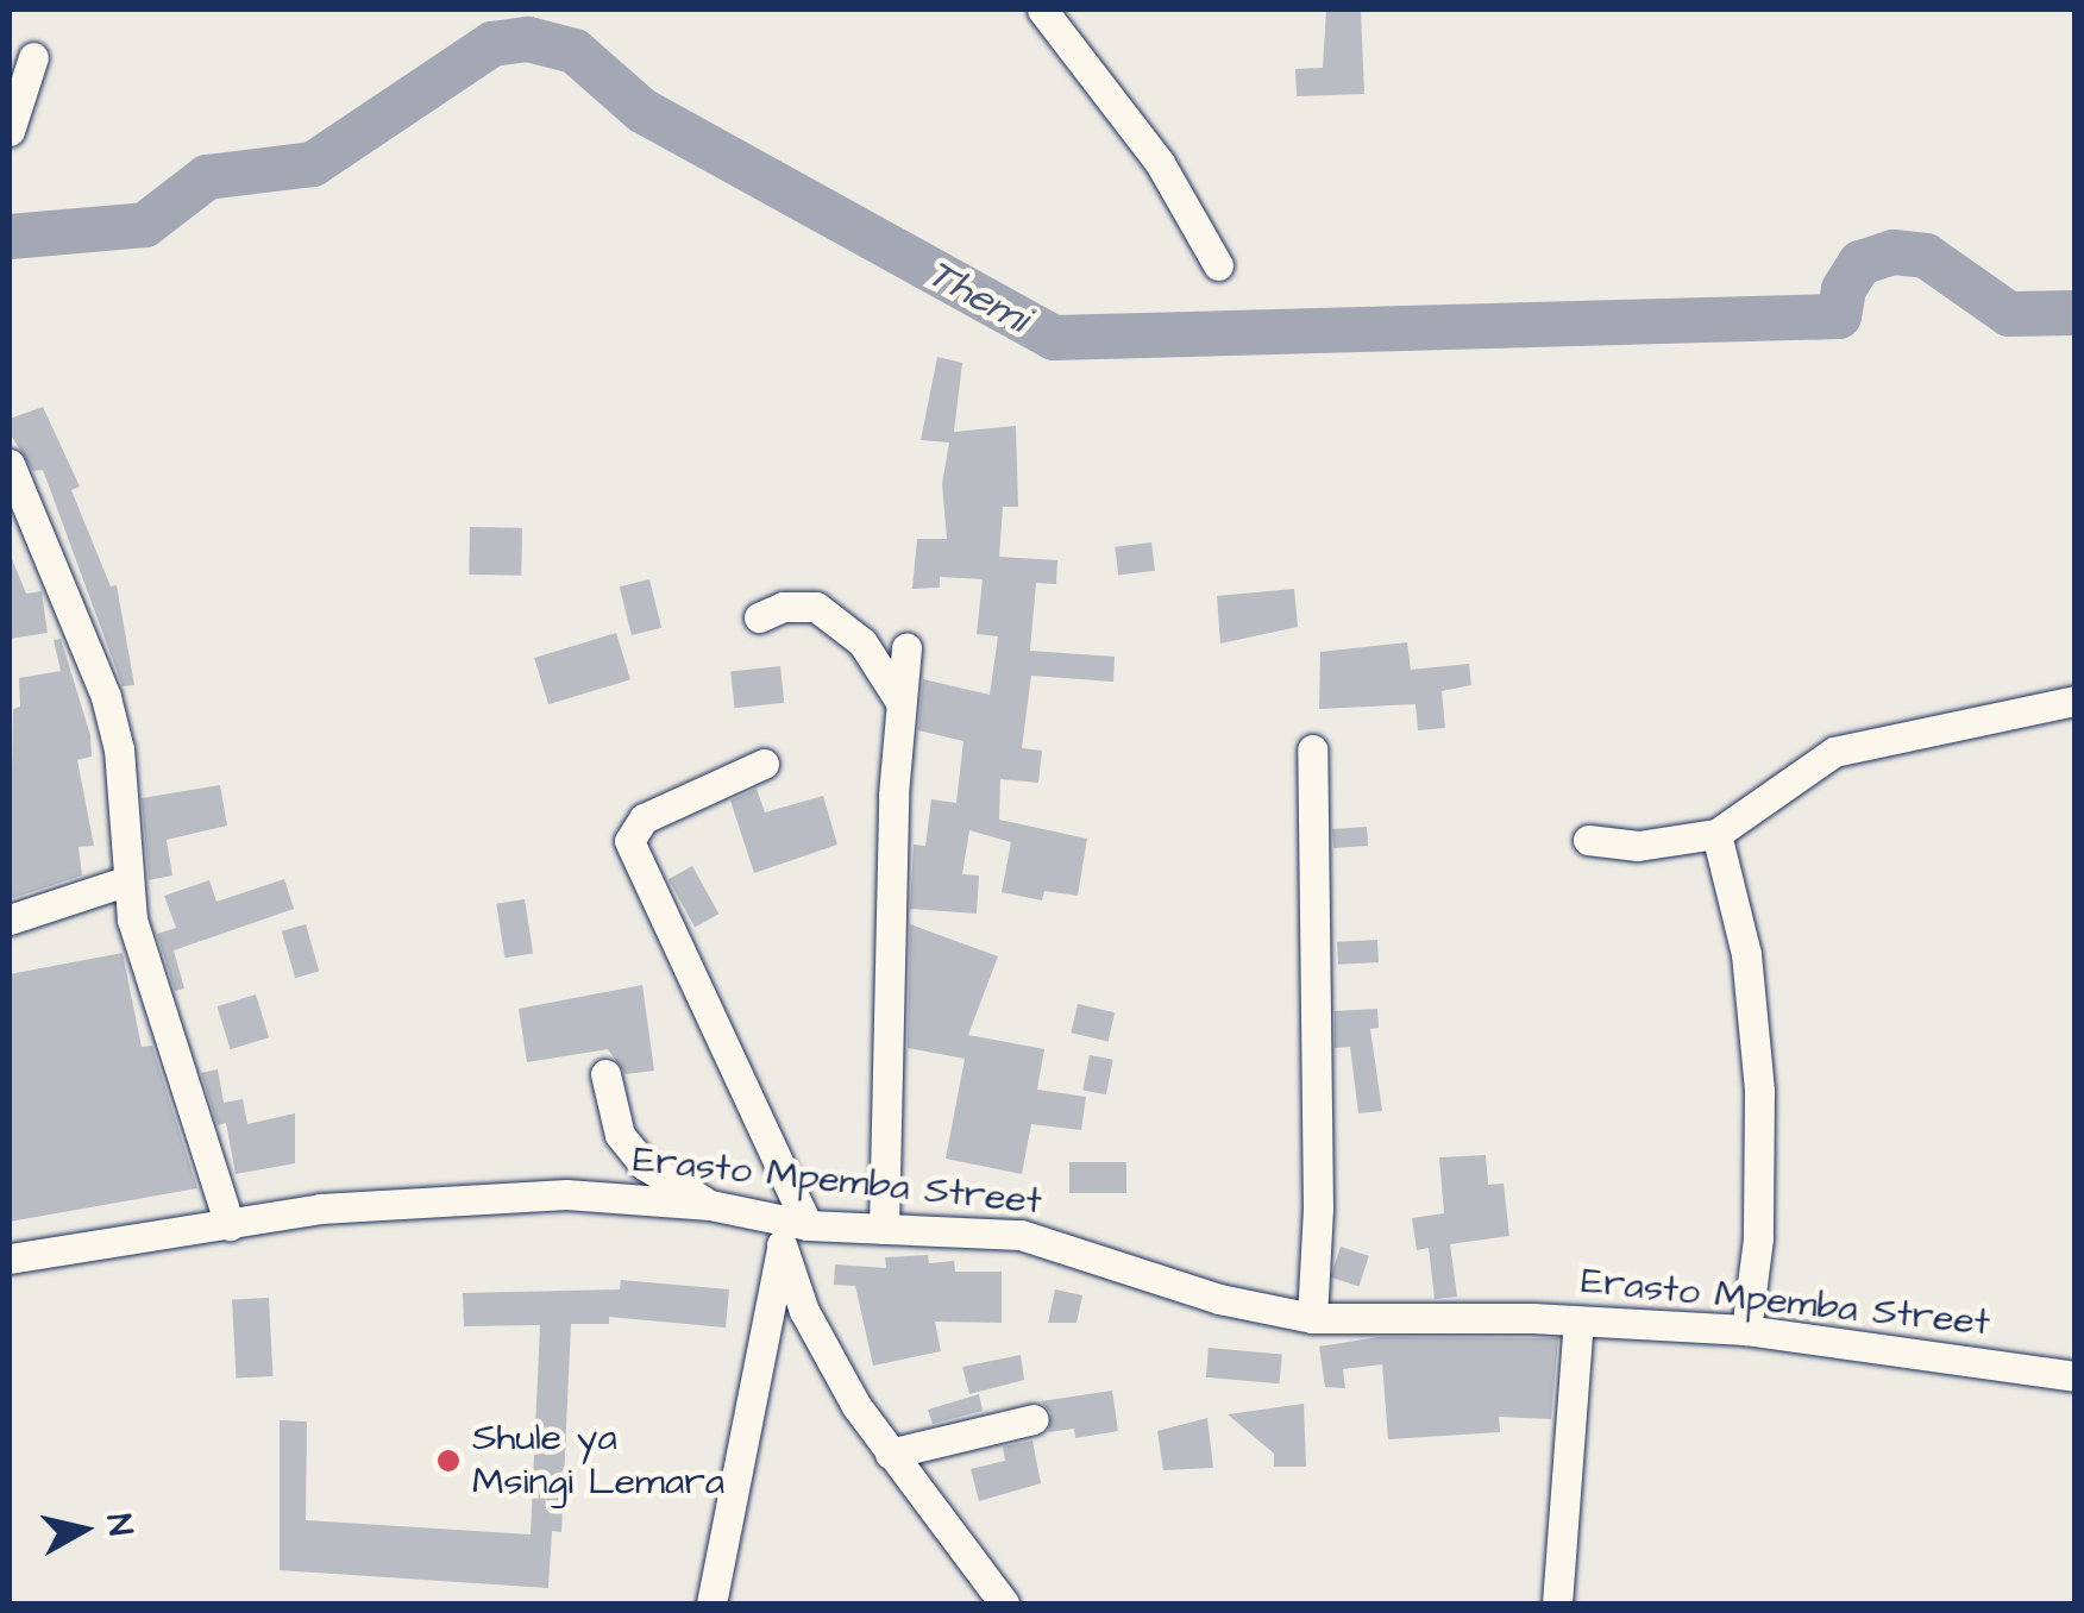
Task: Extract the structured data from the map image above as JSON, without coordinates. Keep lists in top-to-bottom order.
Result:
{
  "streets": {
    "street": ["Erasto Mpemba Street"]
  },
  "water": ["Themi"],
  "places": ["Shule ya Msingi Lemara"],
  "north": "right"
}
